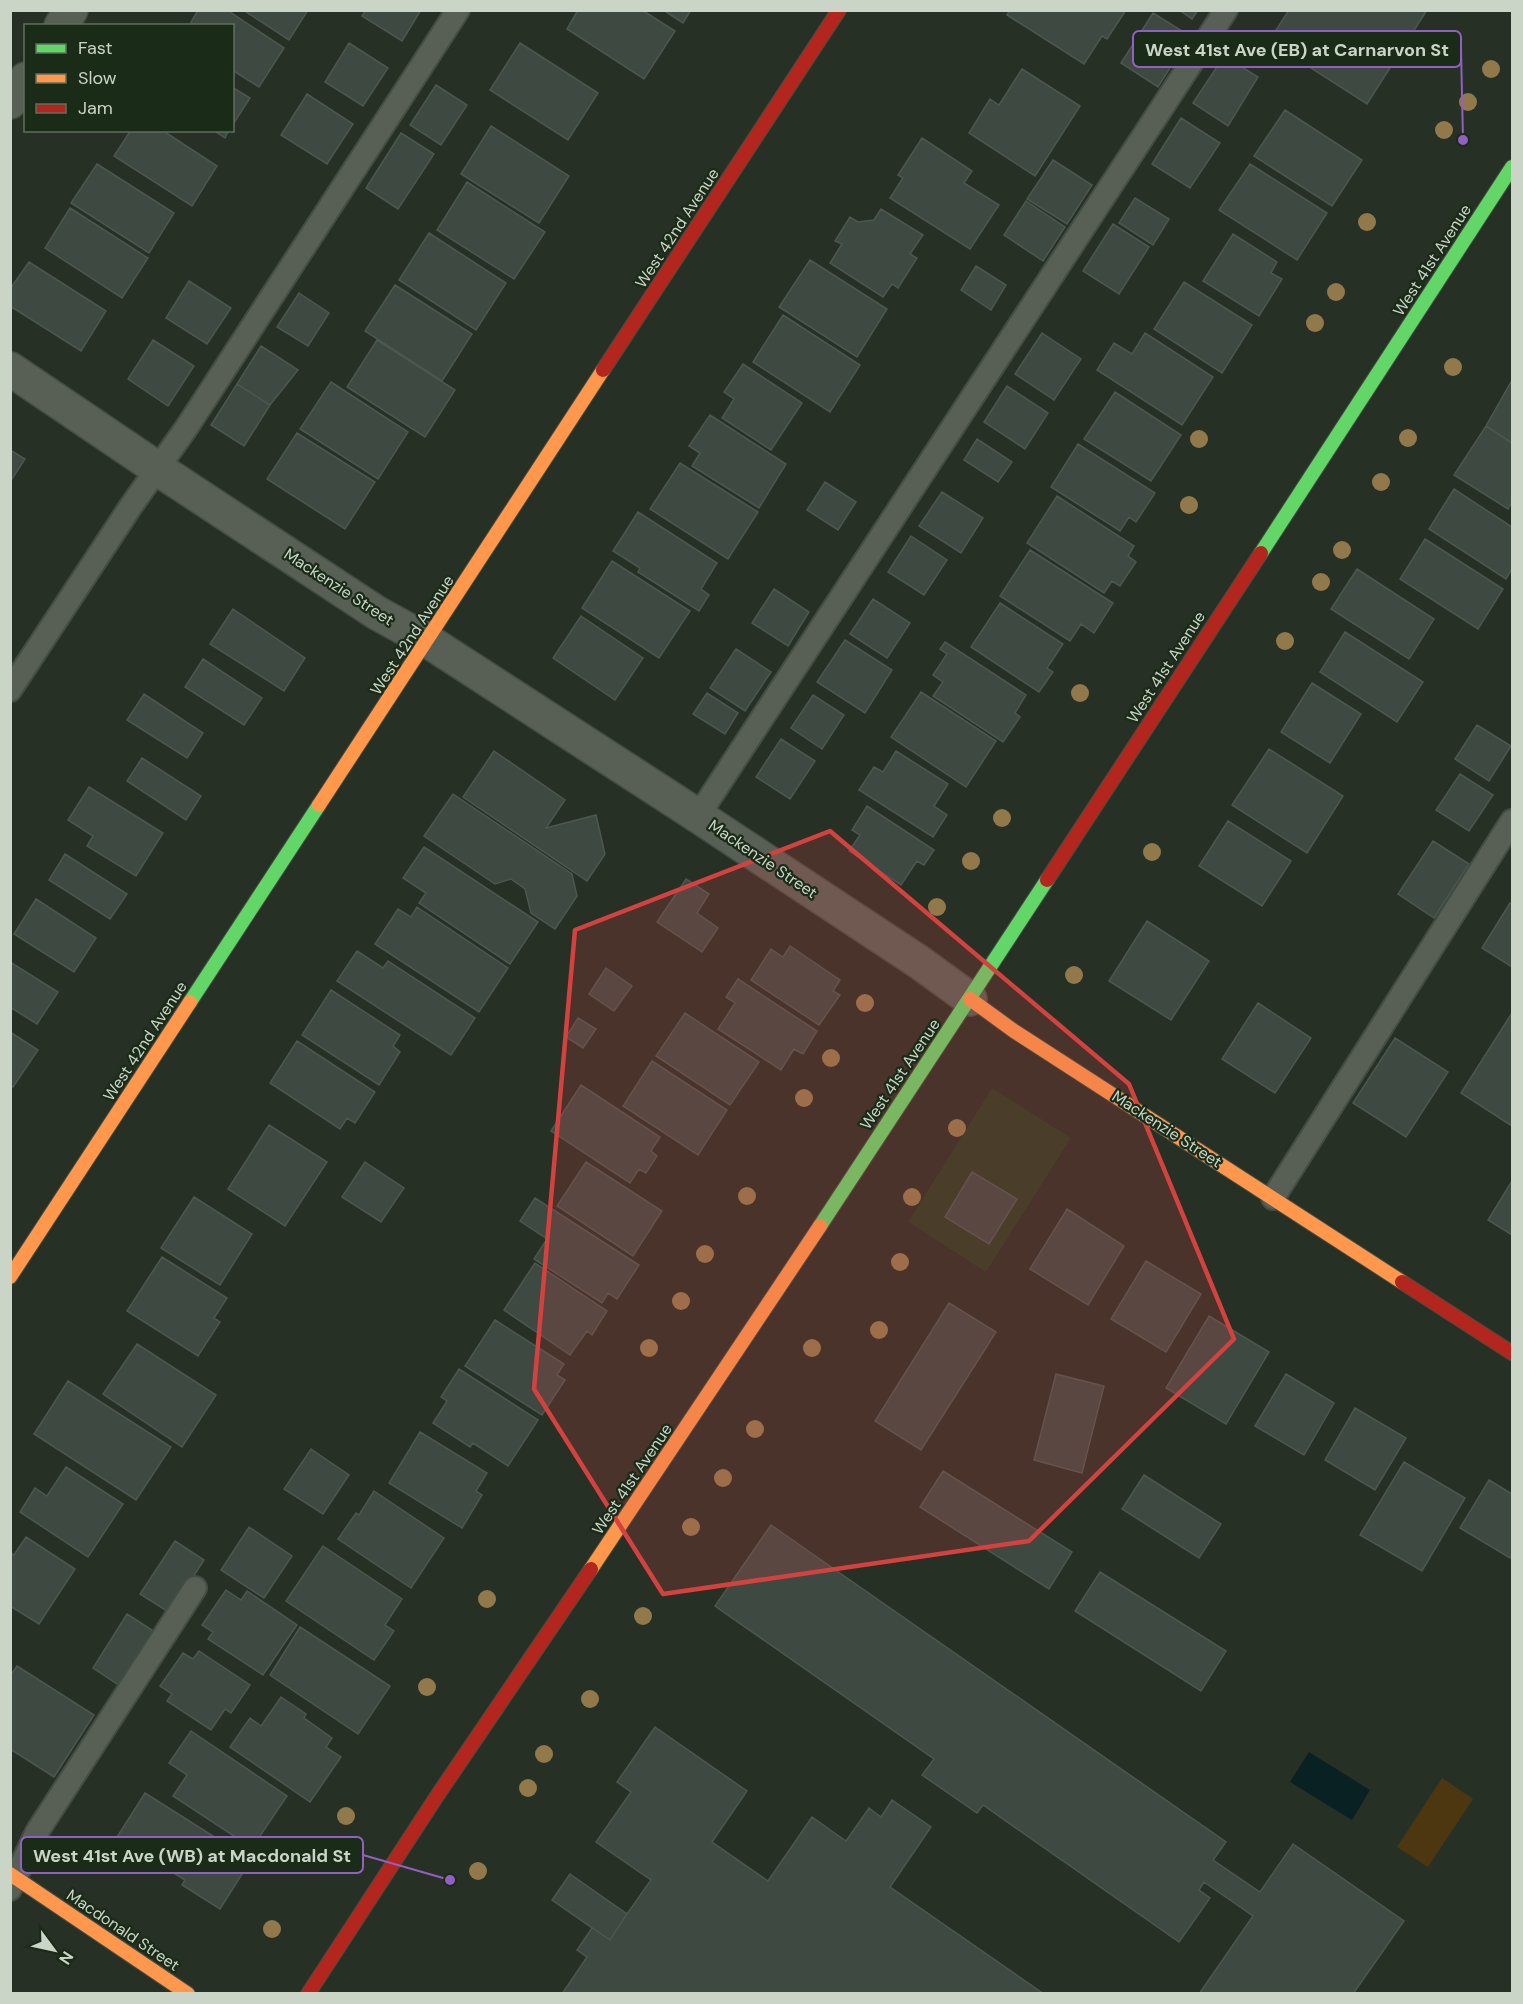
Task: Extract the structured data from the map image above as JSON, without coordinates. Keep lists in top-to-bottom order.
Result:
{
  "streets": {
    "street": [
      "West 42nd Avenue",
      "West 41st Avenue",
      "Mackenzie Street",
      "Macdonald Street"
    ]
  },
  "crossings": [
    ["West 42nd Avenue", "Mackenzie Street"],
    ["West 41st Avenue", "Mackenzie Street"]
  ],
  "places": ["West 41st Ave (EB) at Carnarvon St", "West 41st Ave (WB) at Macdonald St"],
  "legend": ["Fast", "Slow", "Jam"],
  "north": "bottom right"
}
